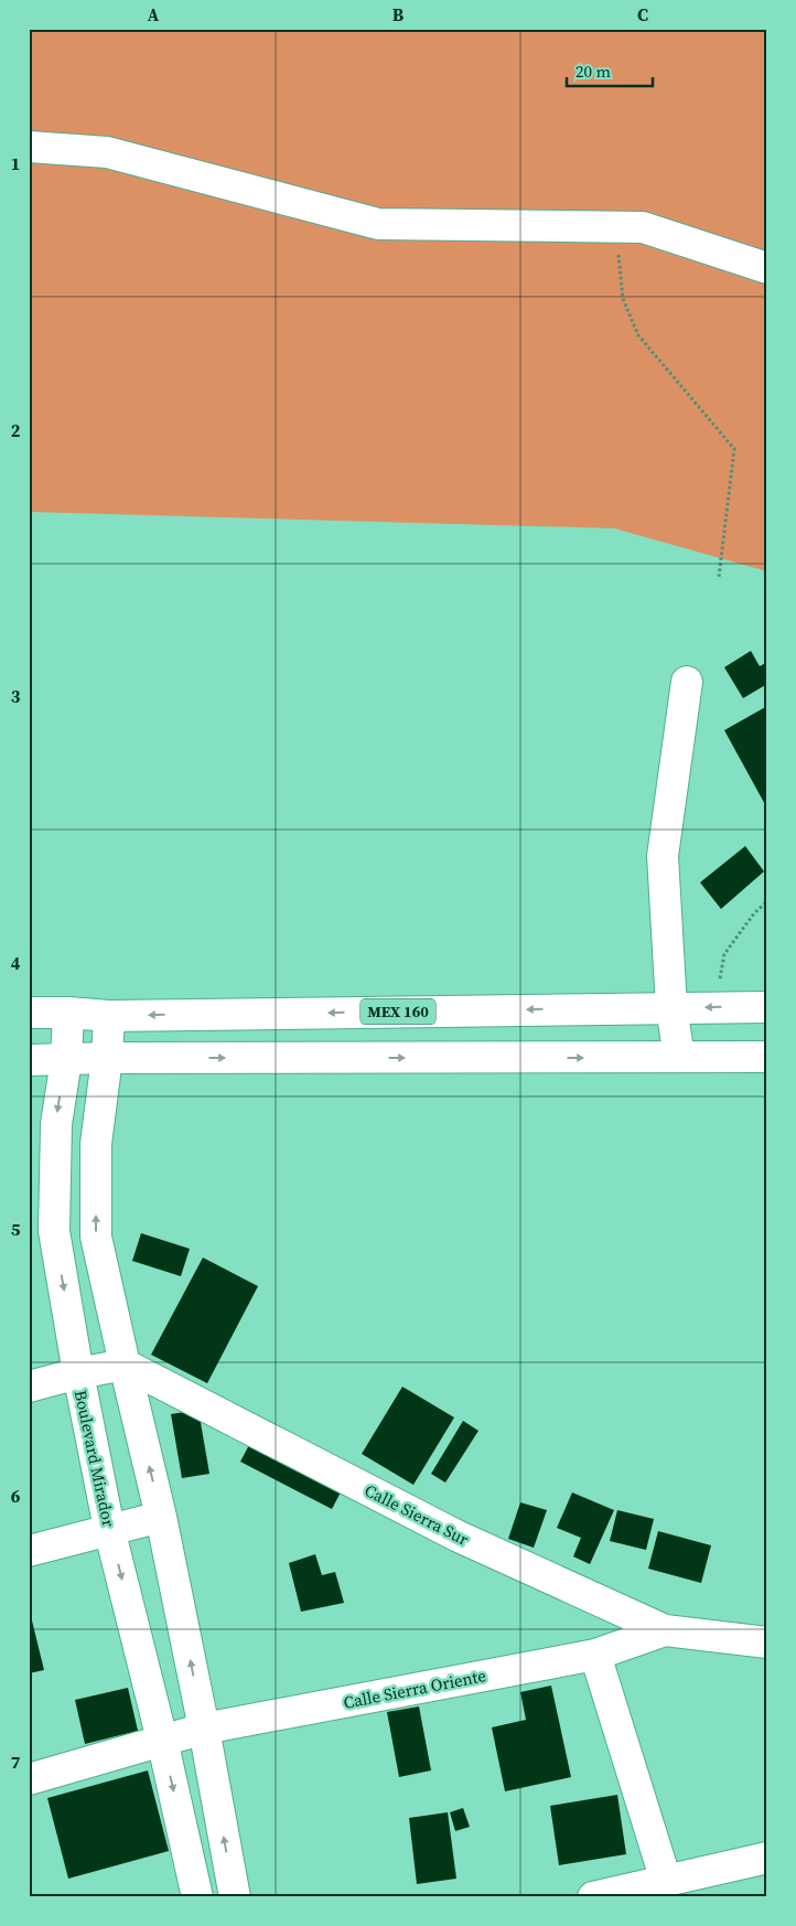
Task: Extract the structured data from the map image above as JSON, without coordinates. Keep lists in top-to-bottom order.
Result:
{
  "streets": {
    "street": [
      "MEX 160",
      "Boulevard Mirador",
      "Calle Sierra Sur",
      "Calle Sierra Oriente"
    ]
  },
  "crossings": [
    ["MEX 160", "Boulevard Mirador"],
    ["Boulevard Mirador", "Calle Sierra Oriente"],
    ["Calle Sierra Sur", "Calle Sierra Oriente"]
  ],
  "scale_bar": "20 m",
  "grid": {
    "columns": ["A", "B", "C"],
    "rows": [
      "1",
      "2",
      "3",
      "4",
      "5",
      "6",
      "7"
    ]
  }
}
